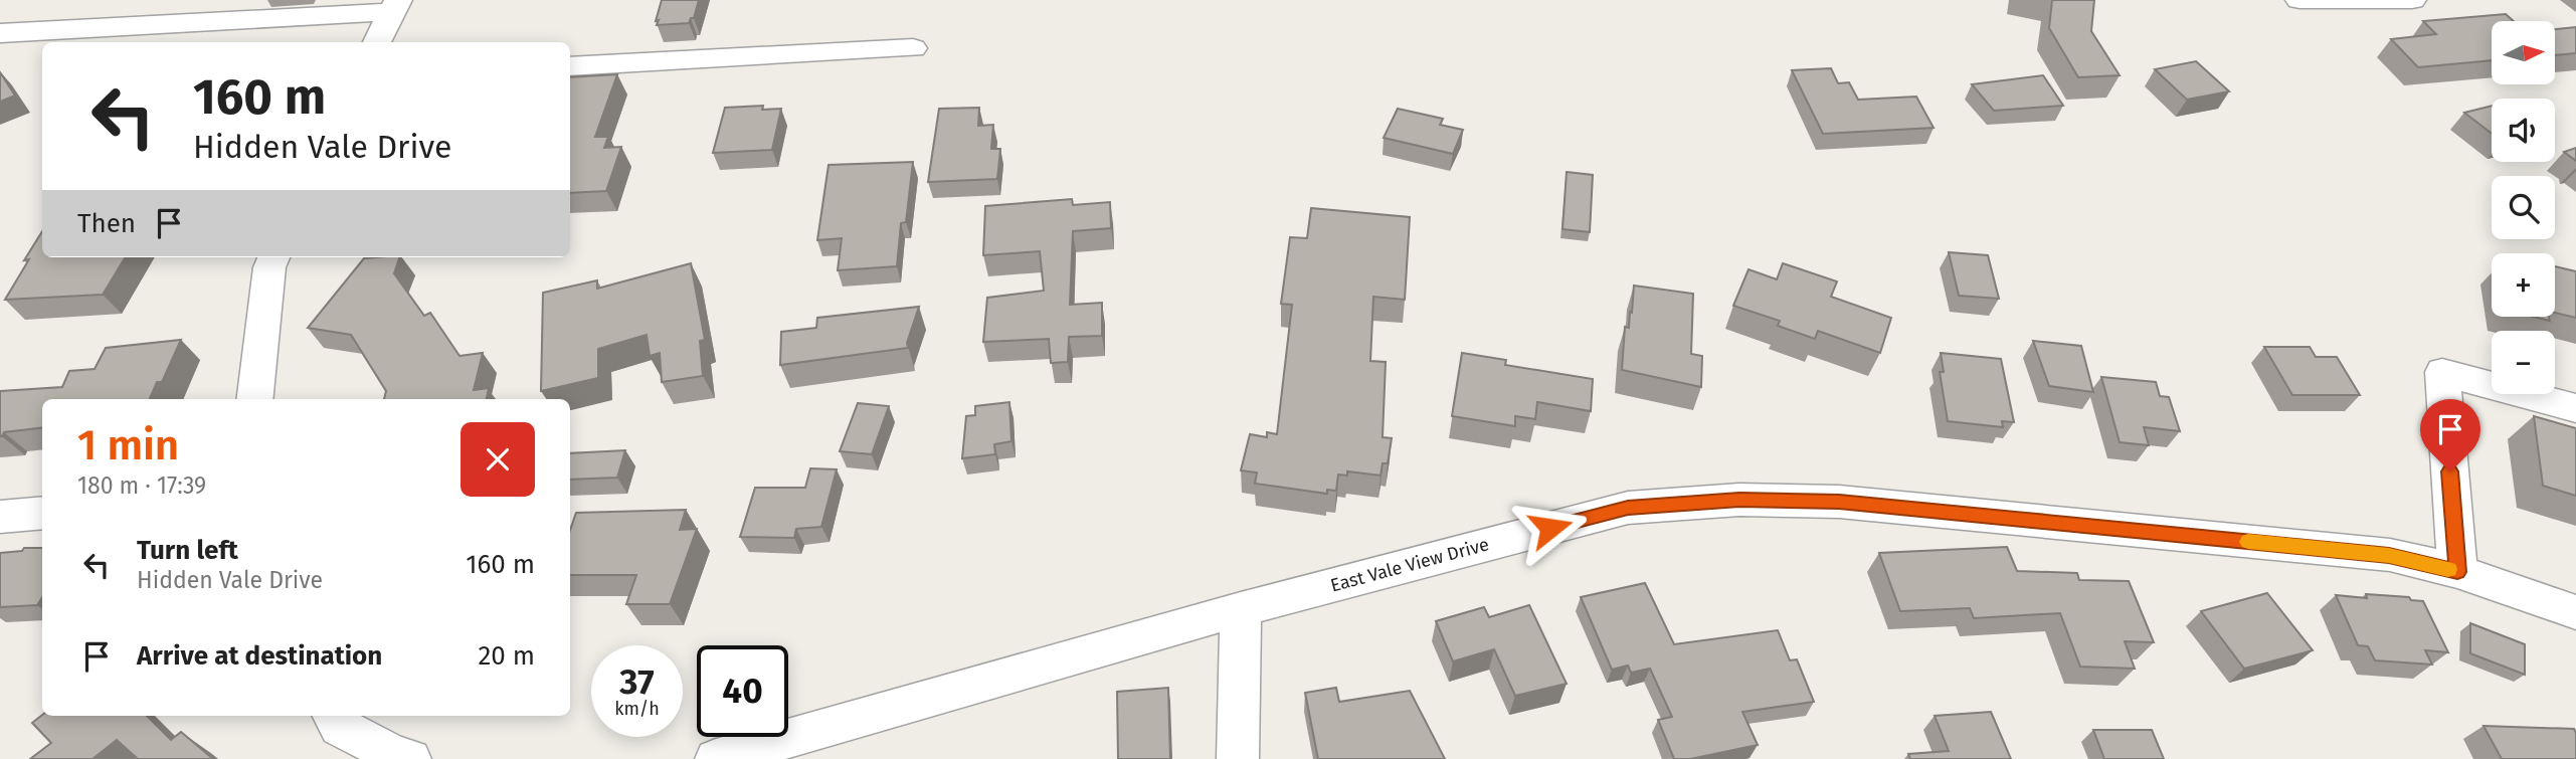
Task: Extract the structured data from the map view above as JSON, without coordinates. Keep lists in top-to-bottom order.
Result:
{
  "streets": {
    "street": ["East Vale View Drive"]
  },
  "north": "right",
  "page": {
    "map_buttons": ["+", "−"],
    "turn": ["160 m", "Hidden Vale Drive"],
    "then": "Then",
    "heading": ["1 min", "180 m · 17:39"],
    "list": [
      {
        "name": "Turn left",
        "note": "Hidden Vale Drive",
        "value": "160 m"
      },
      {
        "name": "Arrive at destination",
        "value": "20 m"
      }
    ],
    "speed": "37 km/h",
    "limit": "40"
  }
}
